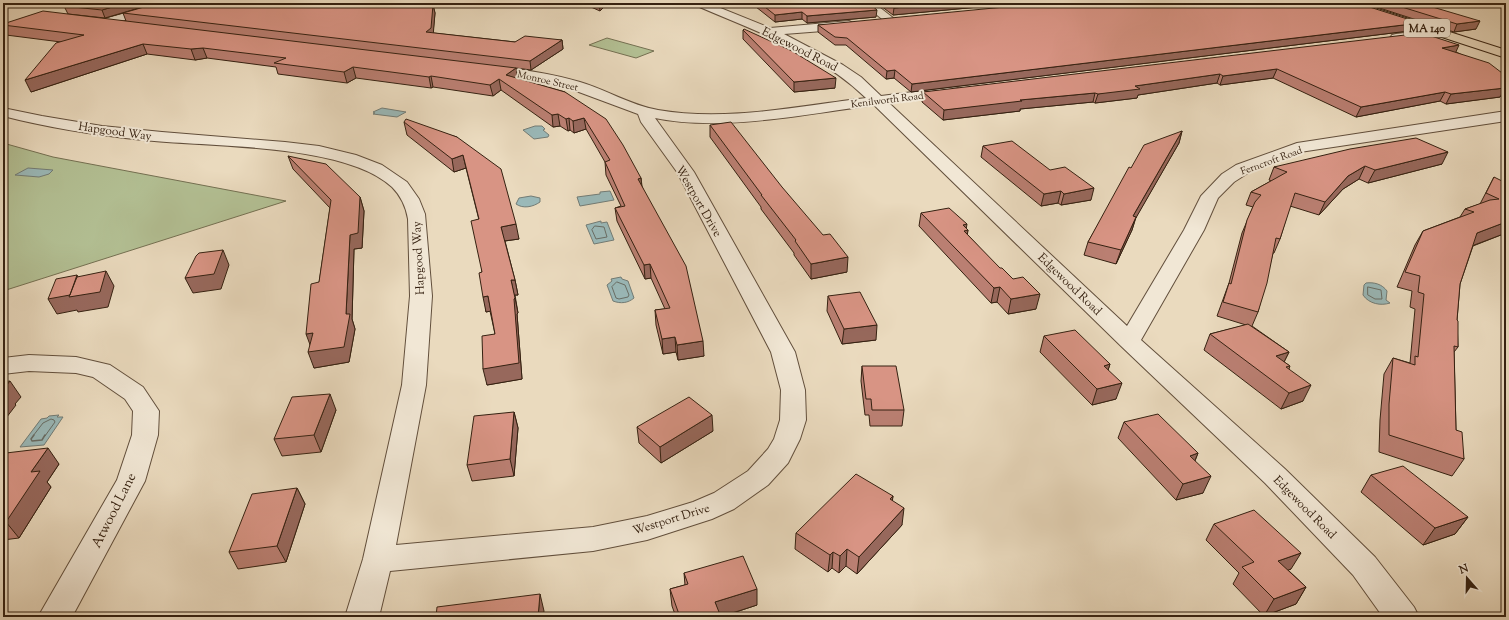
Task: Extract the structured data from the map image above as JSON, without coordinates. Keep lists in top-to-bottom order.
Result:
{
  "streets": {
    "main road": ["MA 140"],
    "street": [
      "Edgewood Road",
      "Monroe Street",
      "Kenilworth Road",
      "Hapgood Way",
      "Ferncroft Road",
      "Westport Drive",
      "Atwood Lane"
    ]
  },
  "crossings": [
    ["Edgewood Road", "Kenilworth Road"],
    ["Edgewood Road", "Ferncroft Road"],
    ["Monroe Street", "Kenilworth Road"],
    ["Monroe Street", "Westport Drive"],
    ["Kenilworth Road", "Westport Drive"],
    ["Hapgood Way", "Westport Drive"]
  ],
  "north": "top"
}
